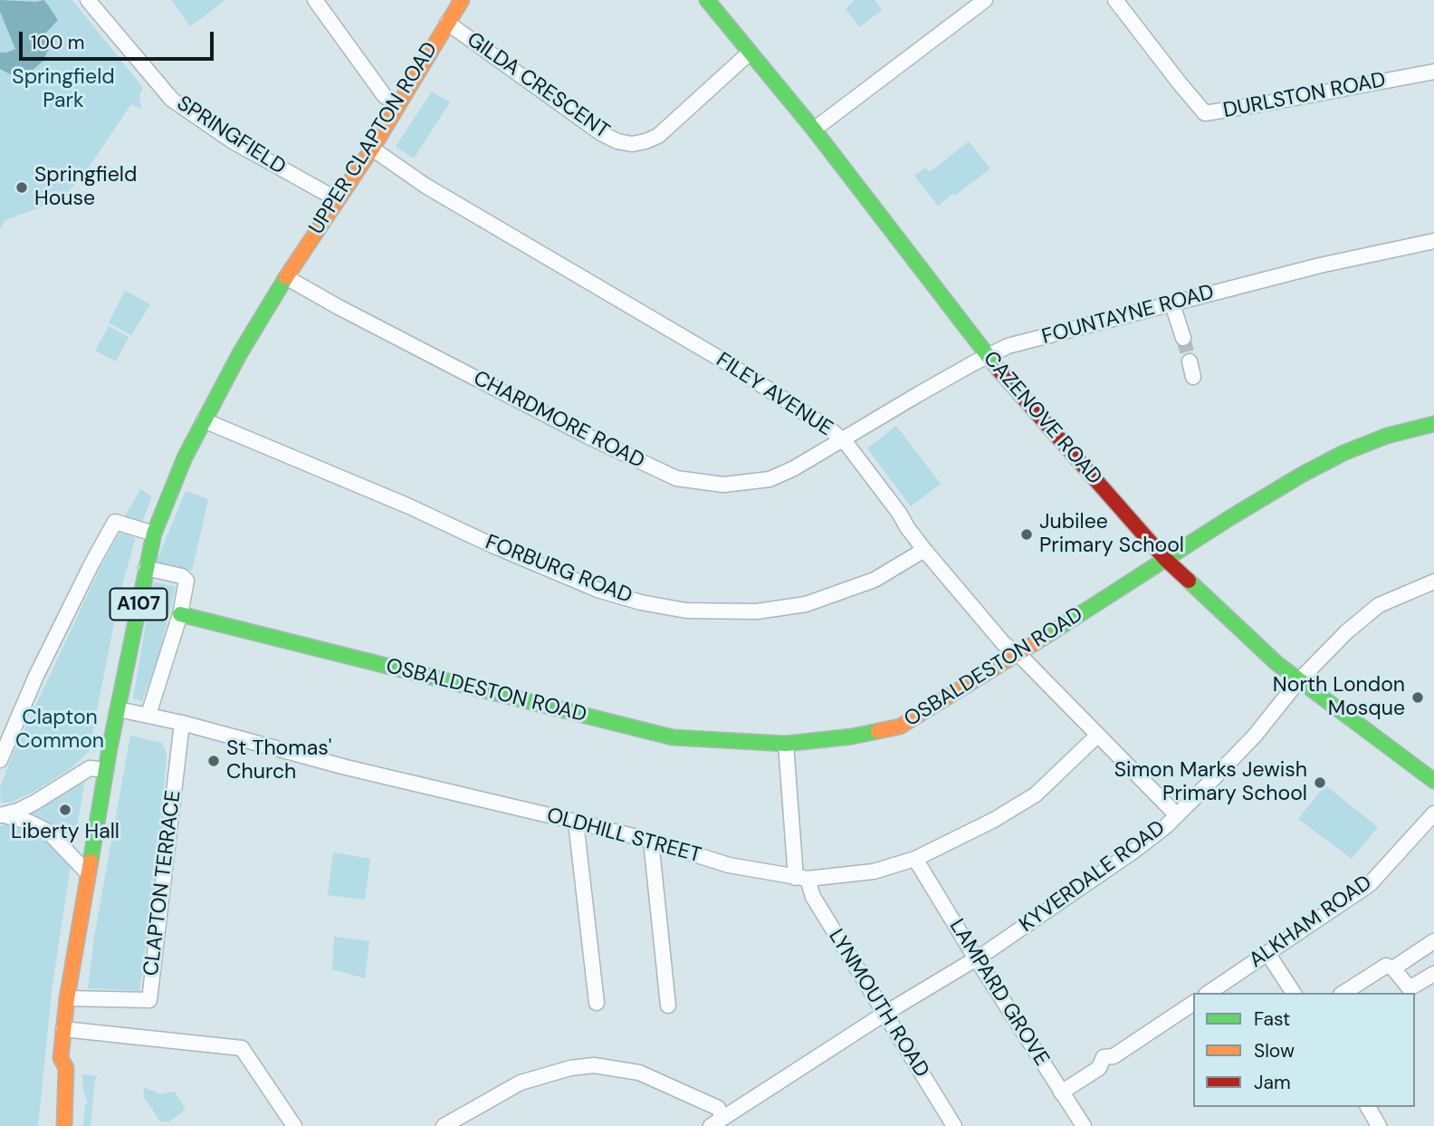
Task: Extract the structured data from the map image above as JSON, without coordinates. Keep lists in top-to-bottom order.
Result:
{
  "streets": {
    "main road": [
      "UPPER CLAPTON ROAD",
      "CAZENOVE ROAD",
      "A107",
      "OSBALDESTON ROAD"
    ],
    "street": [
      "GILDA CRESCENT",
      "DURLSTON ROAD",
      "SPRINGFIELD",
      "FOUNTAYNE ROAD",
      "FILEY AVENUE",
      "CHARDMORE ROAD",
      "FORBURG ROAD",
      "OLDHILL STREET",
      "KYVERDALE ROAD",
      "CLAPTON TERRACE",
      "ALKHAM ROAD",
      "LAMPARD GROVE",
      "LYNMOUTH ROAD"
    ]
  },
  "crossings": [
    ["GILDA CRESCENT", "UPPER CLAPTON ROAD"],
    ["GILDA CRESCENT", "CAZENOVE ROAD"],
    ["SPRINGFIELD", "UPPER CLAPTON ROAD"],
    ["UPPER CLAPTON ROAD", "FILEY AVENUE"],
    ["UPPER CLAPTON ROAD", "CHARDMORE ROAD"],
    ["UPPER CLAPTON ROAD", "A107"],
    ["FOUNTAYNE ROAD", "FILEY AVENUE"],
    ["FOUNTAYNE ROAD", "CAZENOVE ROAD"],
    ["FOUNTAYNE ROAD", "CHARDMORE ROAD"],
    ["FILEY AVENUE", "CHARDMORE ROAD"],
    ["FILEY AVENUE", "FORBURG ROAD"],
    ["FILEY AVENUE", "OSBALDESTON ROAD"],
    ["FILEY AVENUE", "OLDHILL STREET"],
    ["FILEY AVENUE", "KYVERDALE ROAD"],
    ["CAZENOVE ROAD", "OSBALDESTON ROAD"],
    ["CAZENOVE ROAD", "KYVERDALE ROAD"],
    ["CHARDMORE ROAD", "A107"],
    ["FORBURG ROAD", "A107"],
    ["A107", "OLDHILL STREET"],
    ["A107", "CLAPTON TERRACE"],
    ["OSBALDESTON ROAD", "LYNMOUTH ROAD"],
    ["OLDHILL STREET", "CLAPTON TERRACE"],
    ["OLDHILL STREET", "LAMPARD GROVE"],
    ["OLDHILL STREET", "LYNMOUTH ROAD"],
    ["KYVERDALE ROAD", "LAMPARD GROVE"],
    ["KYVERDALE ROAD", "LYNMOUTH ROAD"]
  ],
  "parks": ["Springfield Park", "Clapton Common"],
  "places": [
    "Springfield House",
    "Jubilee Primary School",
    "North London Mosque",
    "St Thomas' Church",
    "Simon Marks Jewish Primary School",
    "Liberty Hall"
  ],
  "legend": ["Fast", "Slow", "Jam"],
  "scale_bar": "100 m"
}
